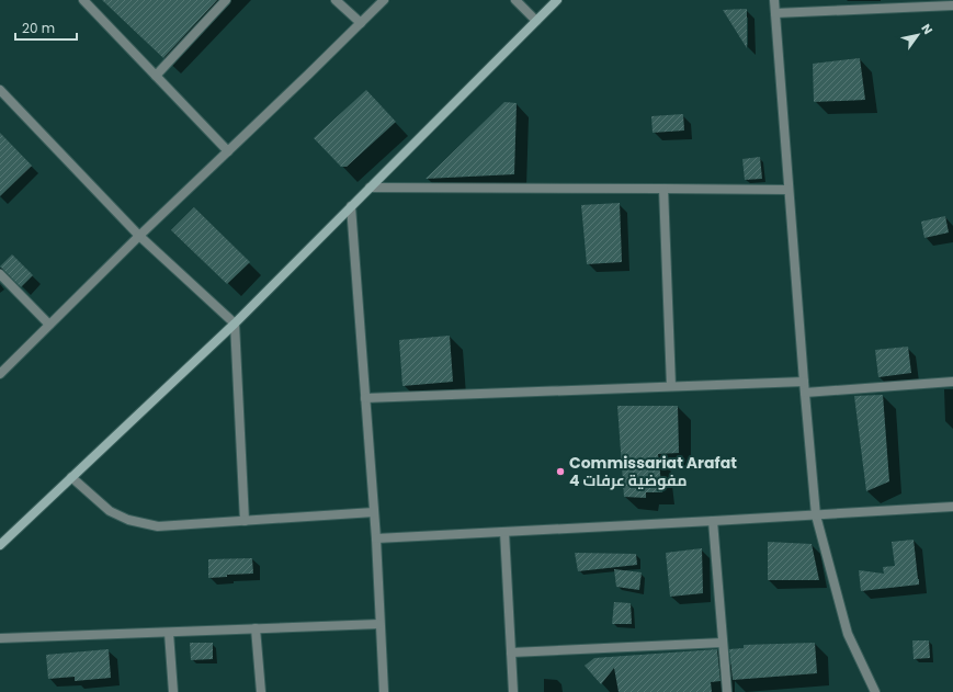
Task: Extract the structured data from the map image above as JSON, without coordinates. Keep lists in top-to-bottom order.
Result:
{
  "places": ["Commissariat Arafat 4 مفوضية عرفات"],
  "scale_bar": "20 m",
  "north": "top right"
}
